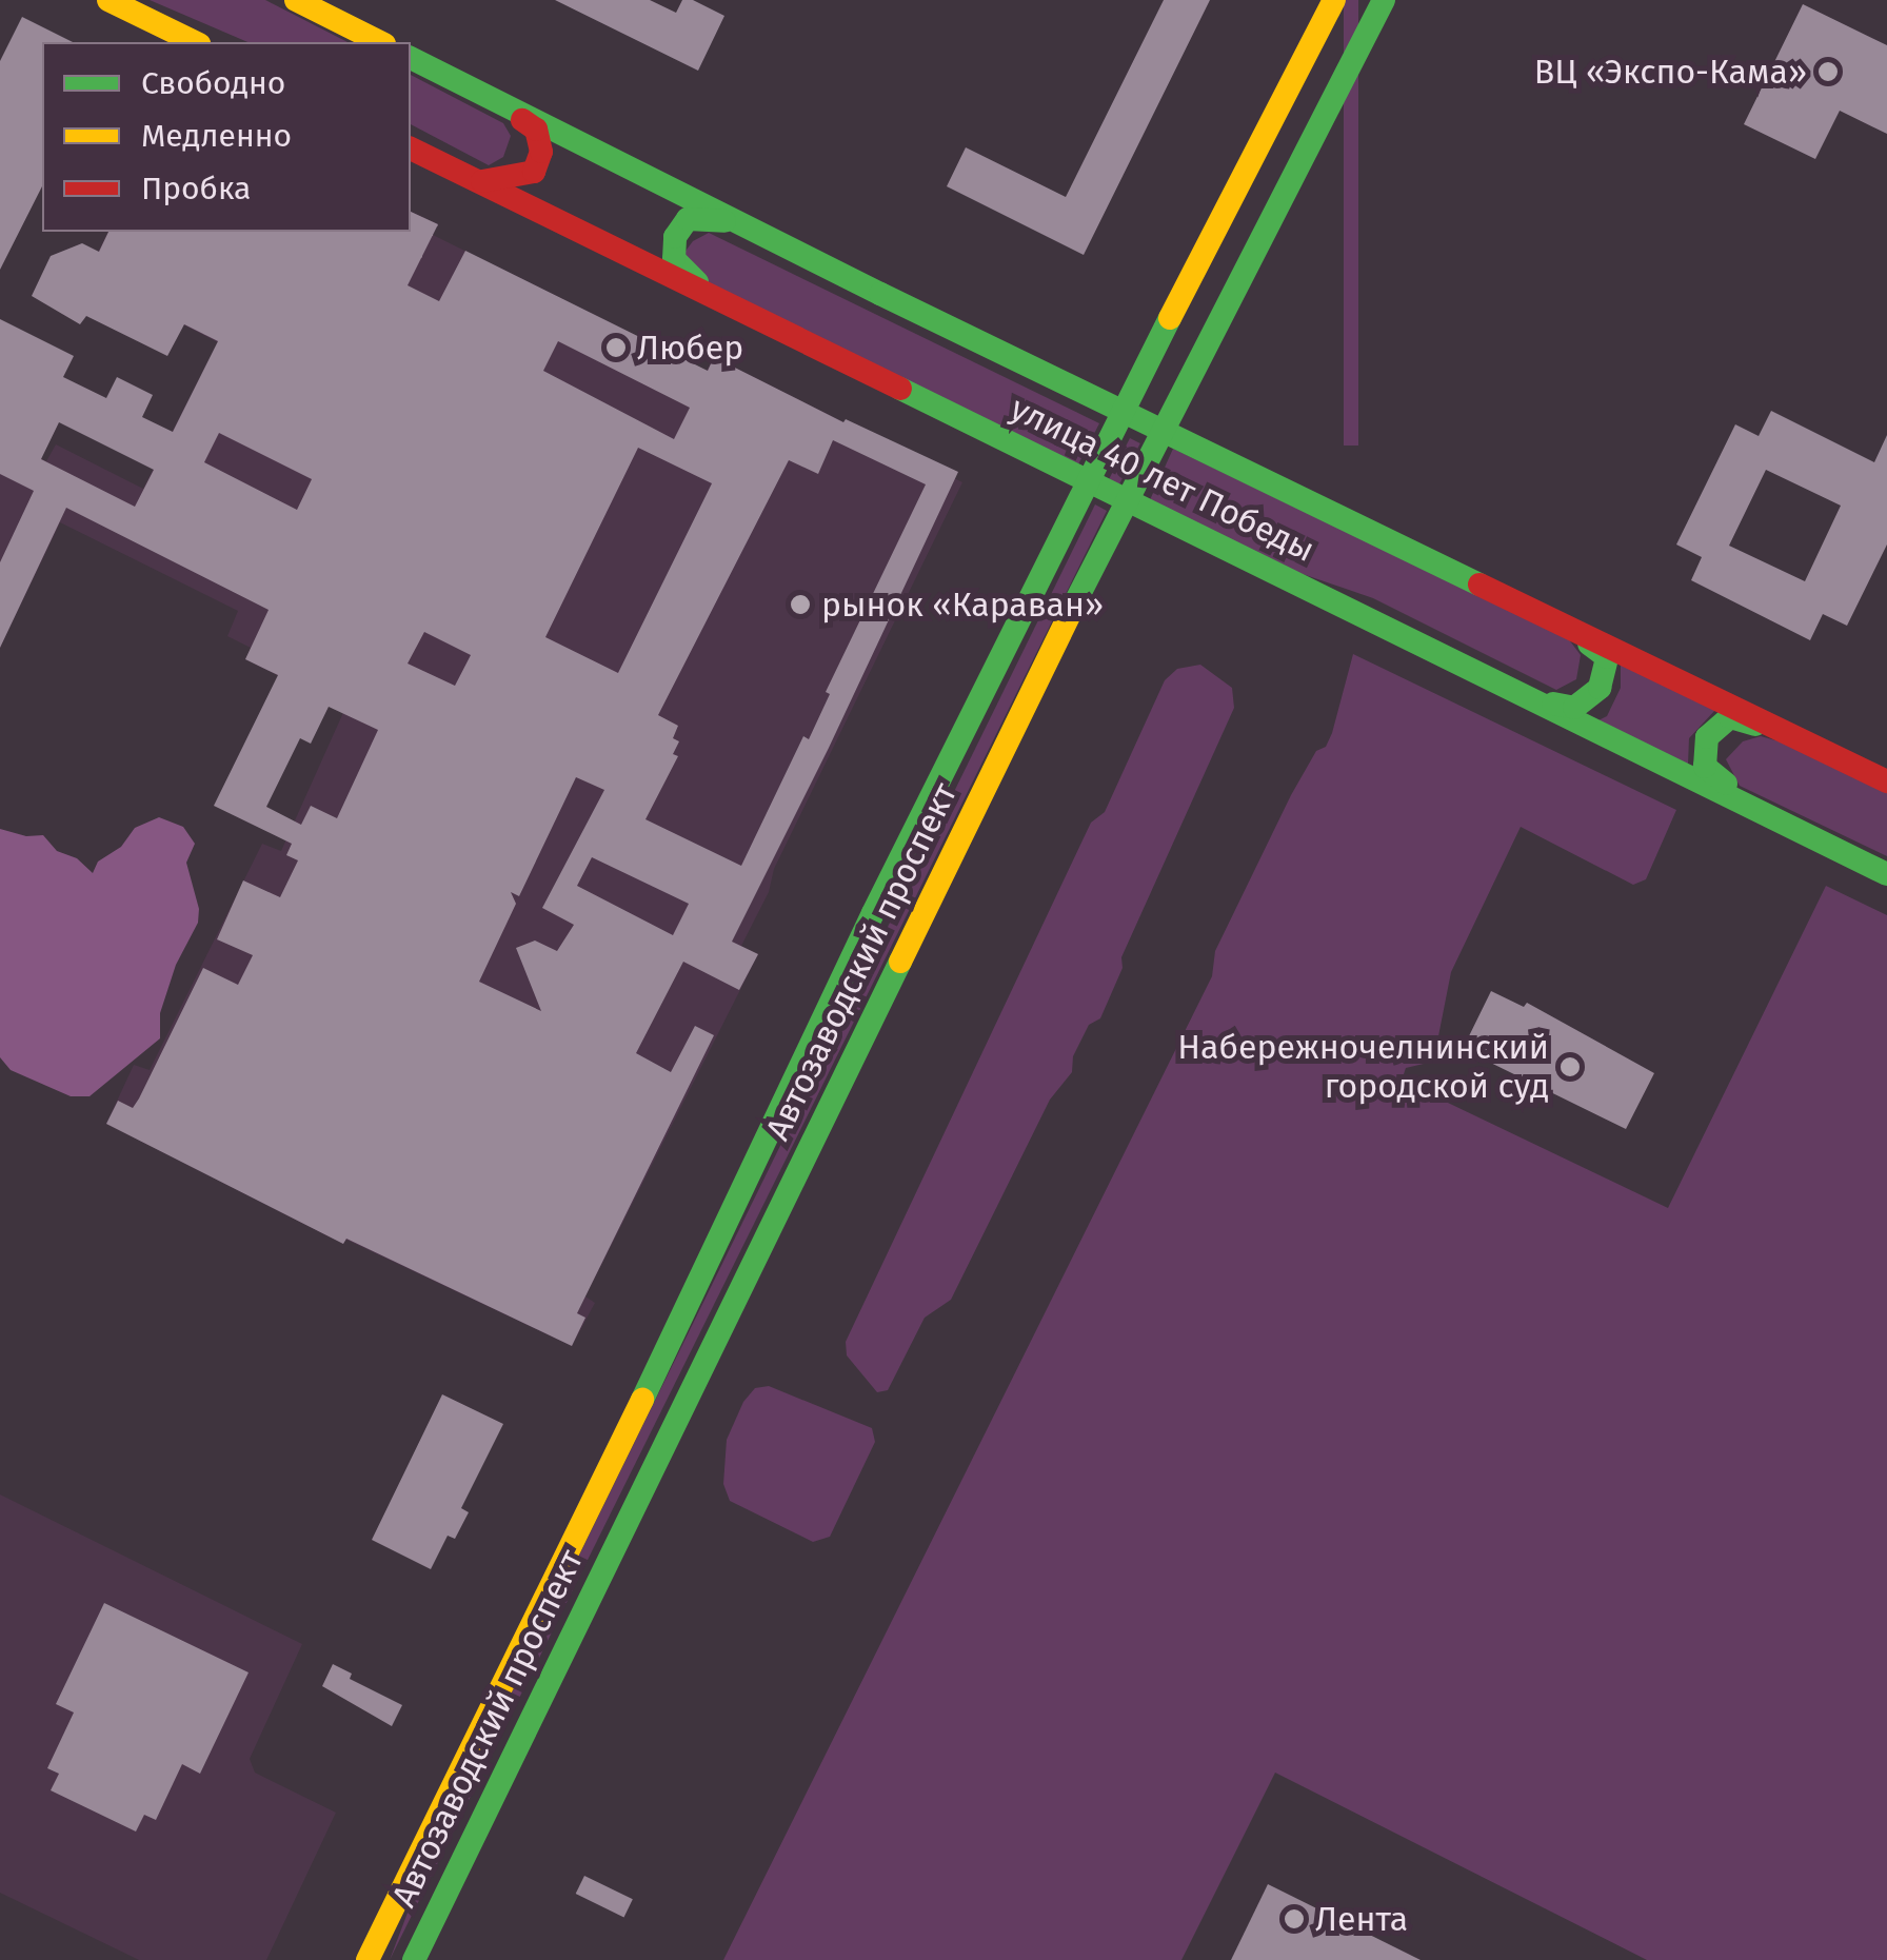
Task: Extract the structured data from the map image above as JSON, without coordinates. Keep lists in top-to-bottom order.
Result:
{
  "streets": {
    "street": ["улица 40 лет Победы", "Автозаводский проспект"]
  },
  "crossings": [
    ["улица 40 лет Победы", "Автозаводский проспект"]
  ],
  "places": [
    "ВЦ «Экспо-Кама»",
    "Любер",
    "рынок «Караван»",
    "Набережночелнинский городской суд",
    "Лента"
  ],
  "legend": ["Свободно", "Медленно", "Пробка"]
}
